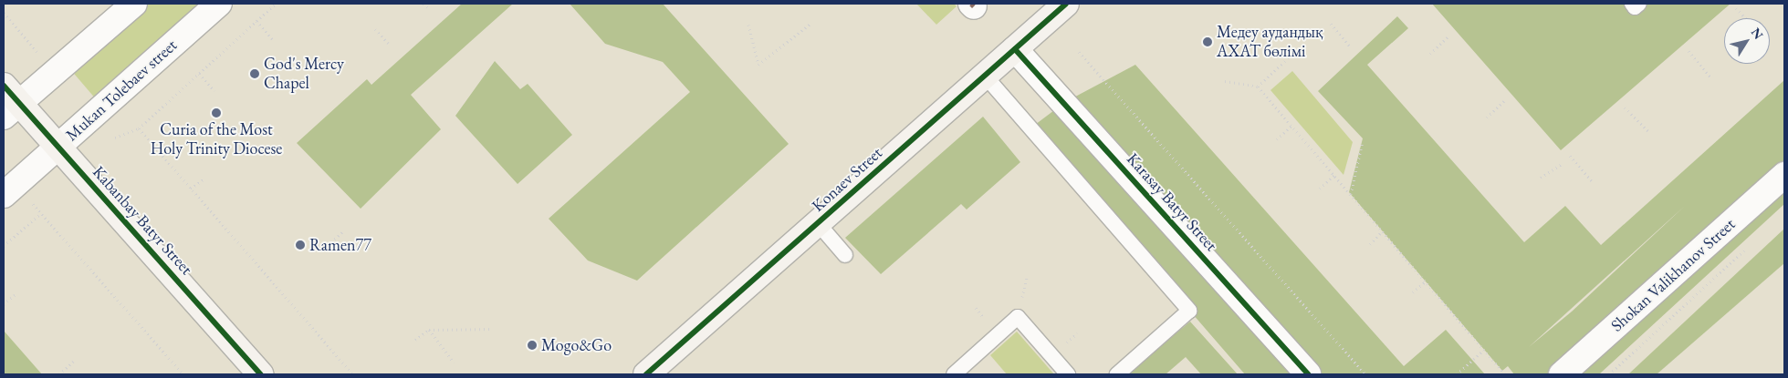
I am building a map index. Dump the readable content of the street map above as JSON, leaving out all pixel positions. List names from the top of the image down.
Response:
{
  "streets": {
    "street": [
      "Mukan Tolebaev street",
      "Konaev Street",
      "Karasay Batyr Street",
      "Kabanbay Batyr Street",
      "Shokan Valikhanov Street"
    ]
  },
  "crossings": [
    ["Mukan Tolebaev street", "Kabanbay Batyr Street"],
    ["Konaev Street", "Karasay Batyr Street"]
  ],
  "places": [
    "Медеу аудандық АХАТ бөлімі",
    "God's Mercy Chapel",
    "Curia of the Most Holy Trinity Diocese",
    "Ramen77",
    "Mogo&Go"
  ],
  "north": "top right"
}
